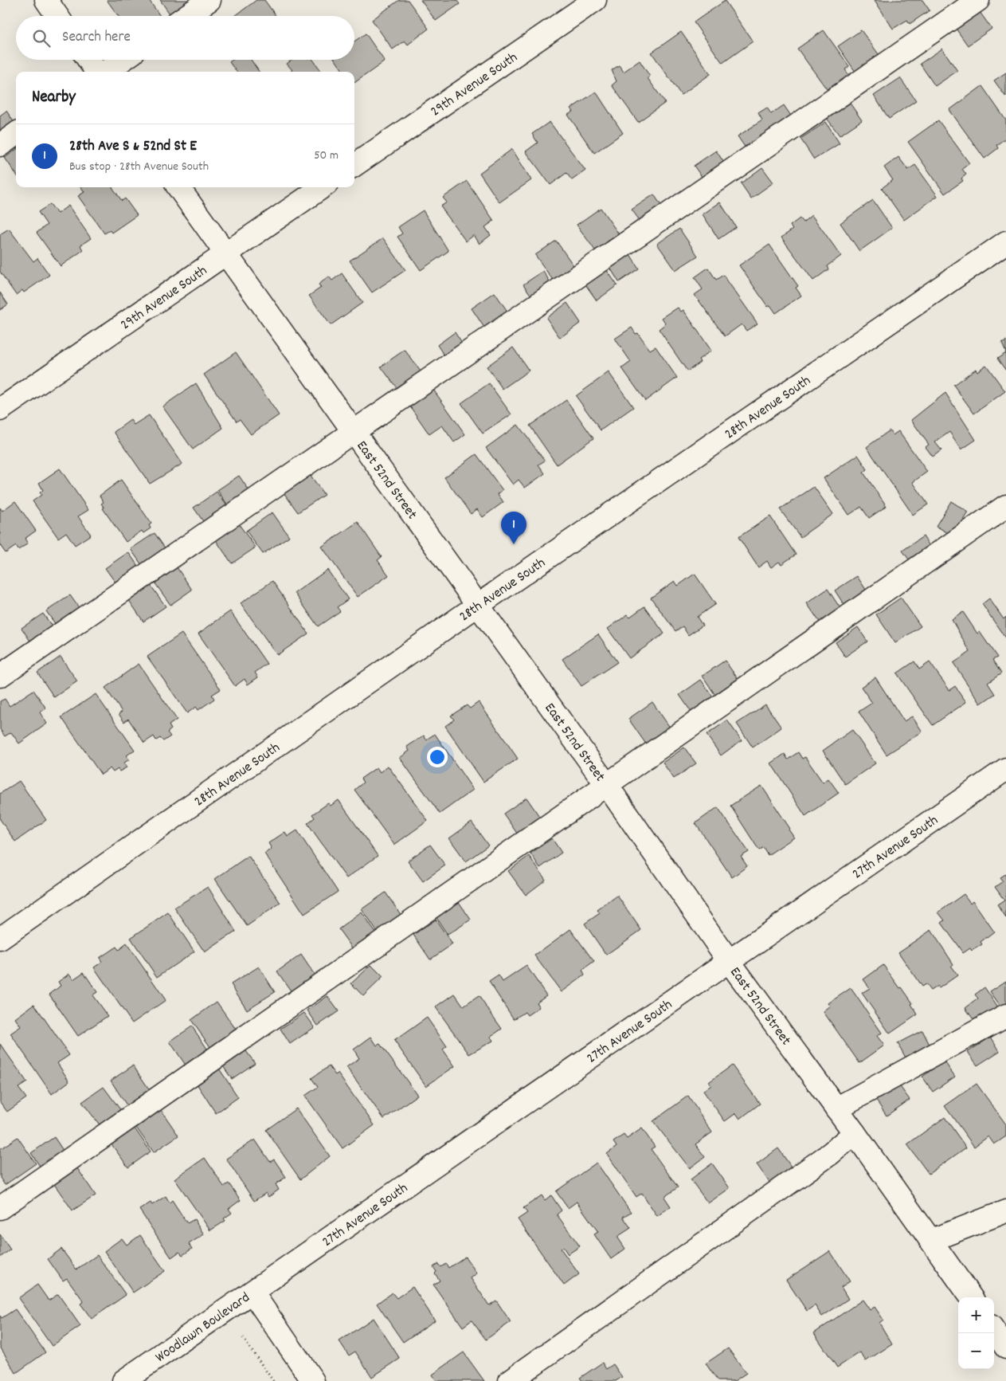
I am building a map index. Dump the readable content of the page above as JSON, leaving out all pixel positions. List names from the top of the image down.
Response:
{
  "streets": {
    "street": [
      "29th Avenue South",
      "28th Avenue South",
      "East 52nd Street",
      "27th Avenue South",
      "Woodlawn Boulevard"
    ]
  },
  "crossings": [
    ["29th Avenue South", "East 52nd Street"],
    ["28th Avenue South", "East 52nd Street"],
    ["East 52nd Street", "27th Avenue South"],
    ["27th Avenue South", "Woodlawn Boulevard"]
  ],
  "page": {
    "search": "Search here",
    "heading": "Nearby",
    "list": [
      {
        "mark": "1",
        "name": "28th Ave S & 52nd St E",
        "note": "Bus stop · 28th Avenue South",
        "value": "50 m"
      }
    ],
    "pins": "1",
    "map_buttons": ["+", "−"]
  }
}
